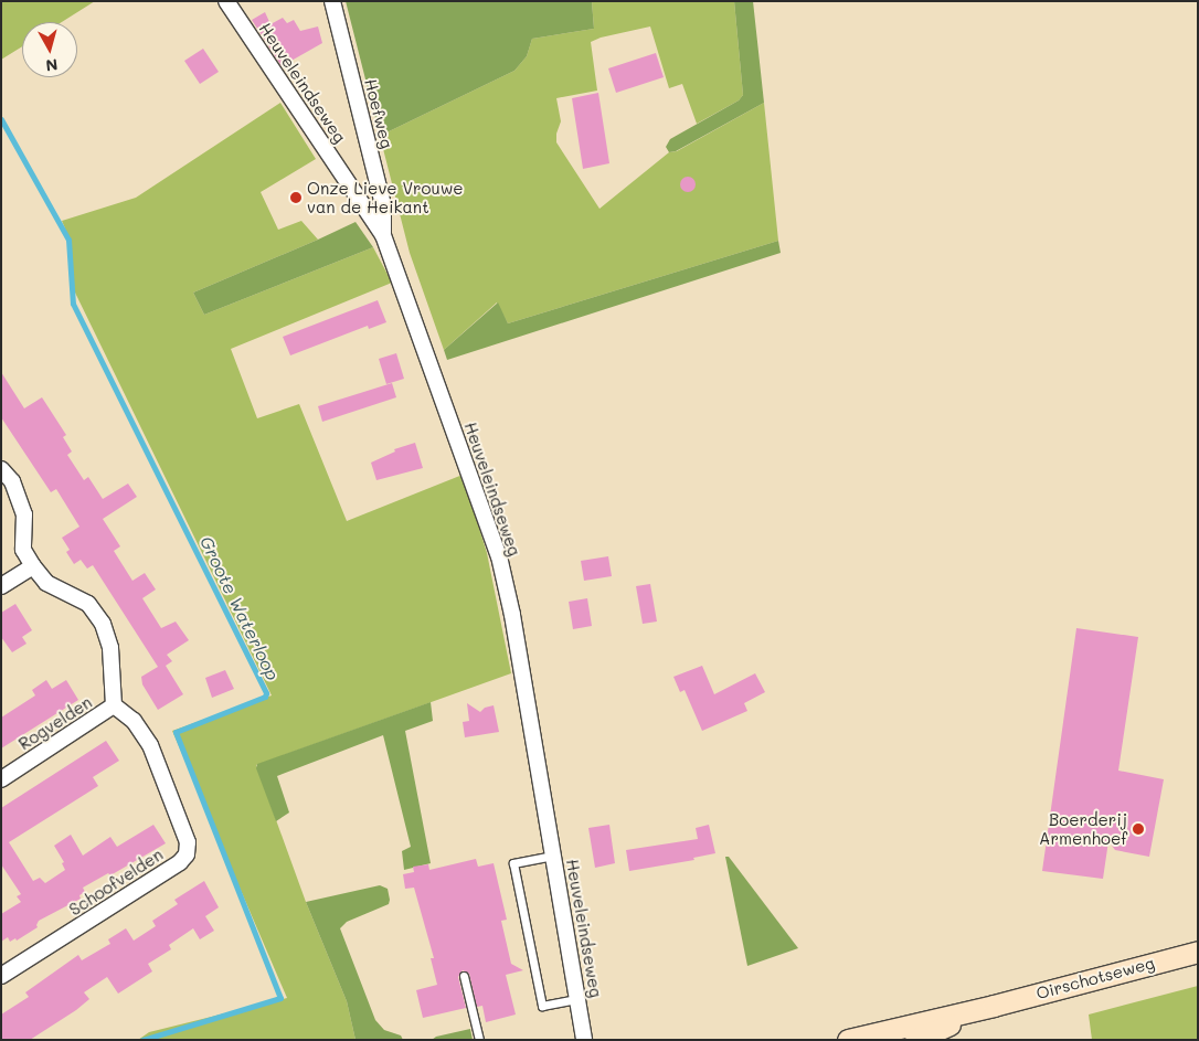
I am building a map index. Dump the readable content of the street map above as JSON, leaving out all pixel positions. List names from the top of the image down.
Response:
{
  "streets": {
    "main road": ["Oirschotseweg"],
    "street": [
      "Heuveleindseweg",
      "Hoefweg",
      "Rogvelden",
      "Schoofvelden"
    ]
  },
  "crossings": [
    ["Heuveleindseweg", "Hoefweg"],
    ["Rogvelden", "Schoofvelden"]
  ],
  "water": ["Groote Waterloop"],
  "places": ["Onze Lieve Vrouwe van de Heikant", "Boerderij Armenhoef"],
  "north": "bottom"
}
